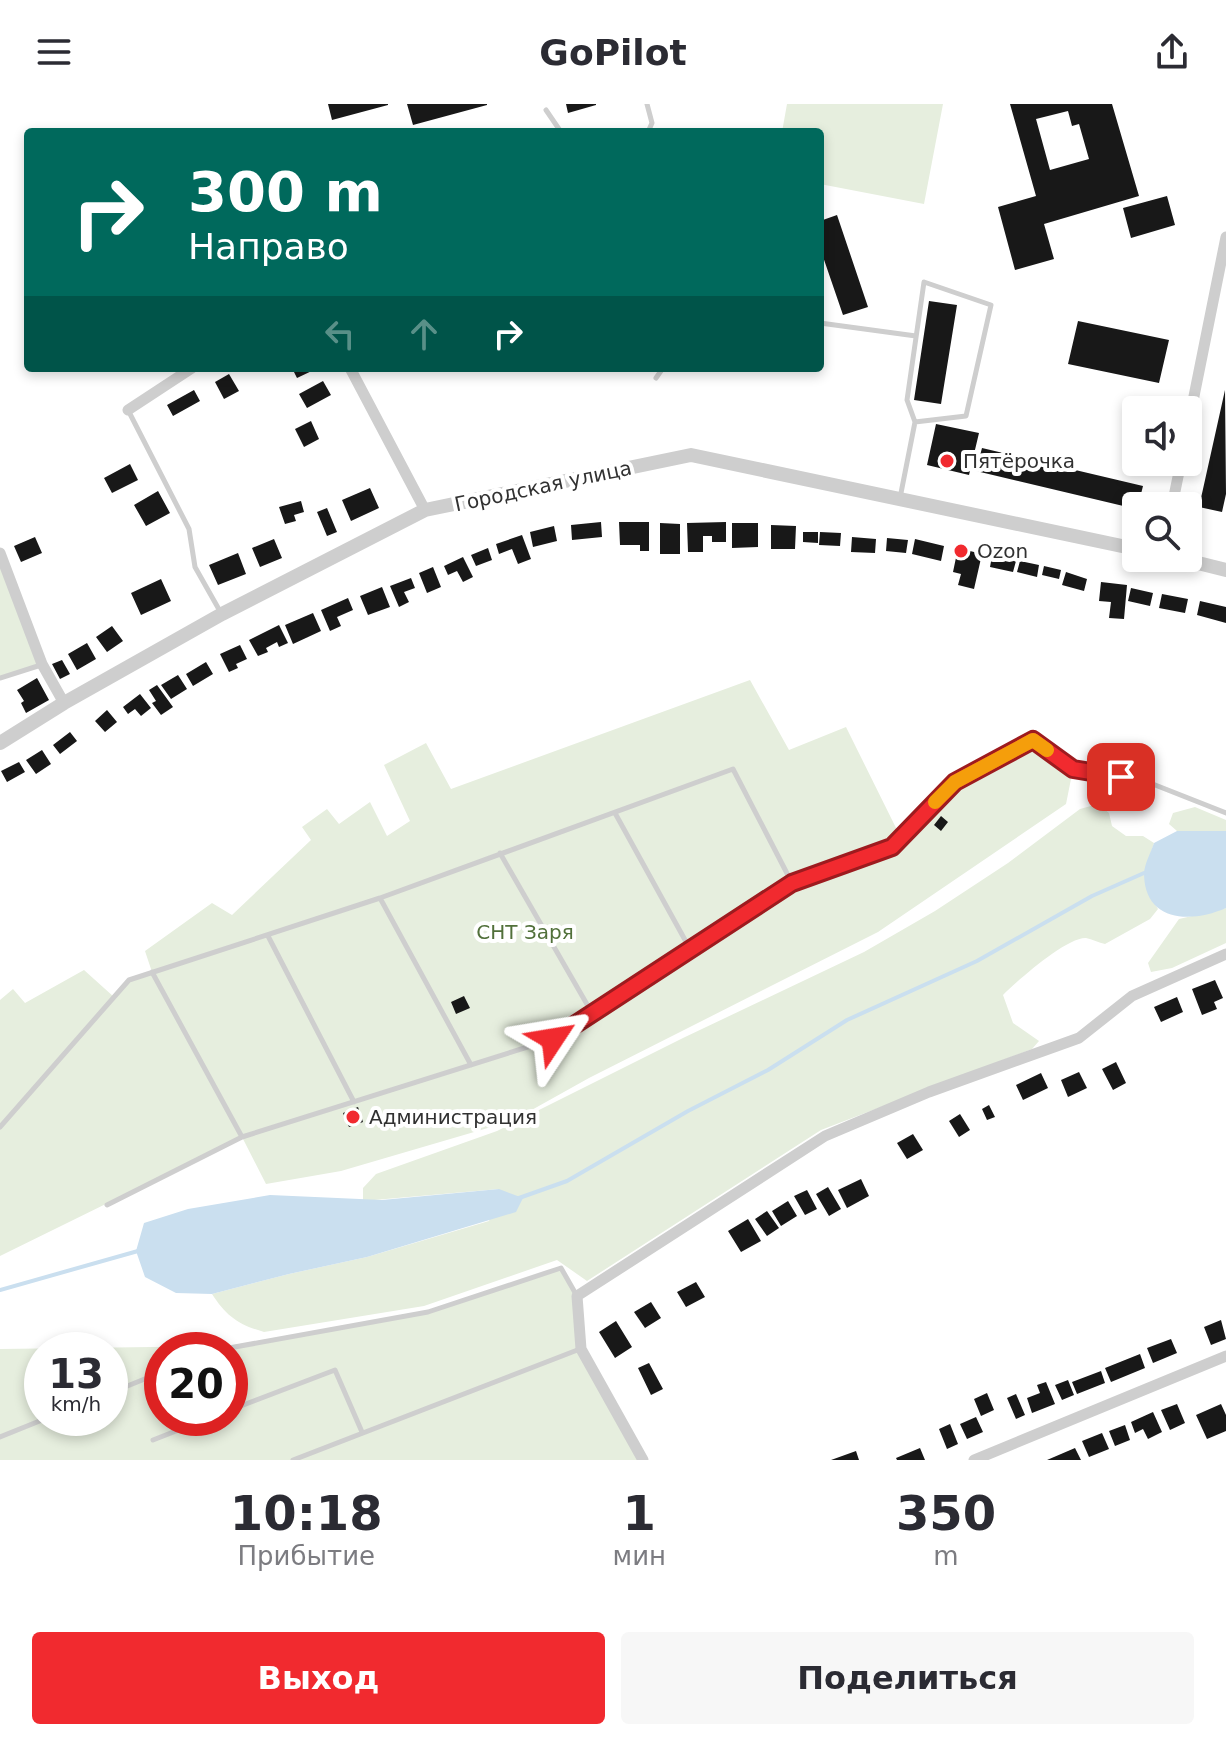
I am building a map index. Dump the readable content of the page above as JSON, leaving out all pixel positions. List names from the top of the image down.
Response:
{
  "streets": {
    "street": ["Городская улица"]
  },
  "parks": ["СНТ Заря"],
  "places": ["Пятёрочка", "Ozon", "Администрация"],
  "page": {
    "header": "GoPilot",
    "turn": ["300 m", "Направо"],
    "speed": "13 km/h",
    "limit": "20",
    "eta": [
      "10:18",
      "Прибытие",
      "1",
      "мин",
      "350",
      "m"
    ],
    "buttons": ["Выход", "Поделиться"]
  }
}
